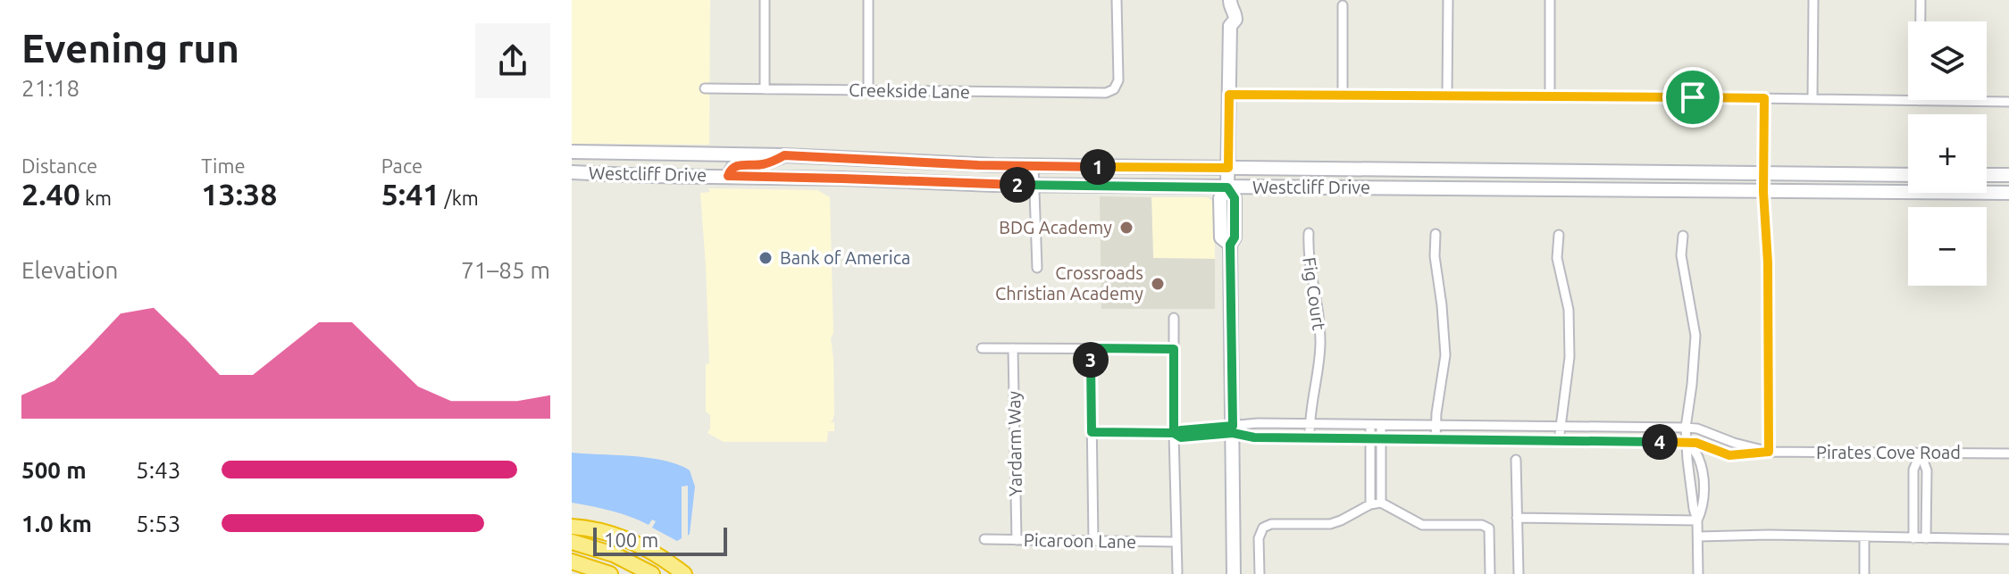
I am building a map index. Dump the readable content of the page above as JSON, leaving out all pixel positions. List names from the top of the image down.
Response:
{
  "streets": {
    "main road": ["Westcliff Drive"],
    "street": [
      "Creekside Lane",
      "Fig Court",
      "Yardarm Way",
      "Pirates Cove Road",
      "Picaroon Lane"
    ]
  },
  "crossings": [
    ["Fig Court", "Pirates Cove Road"],
    ["Yardarm Way", "Picaroon Lane"]
  ],
  "places": ["BDG Academy", "Bank of America", "Crossroads Christian Academy"],
  "scale_bar": "100 m",
  "page": {
    "heading": ["Evening run", "21:18"],
    "map_buttons": ["+", "−"],
    "stats": [
      ["Distance", "2.40 km"],
      ["Time", "13:38"],
      ["Pace", "5:41 /km"]
    ],
    "pins": [
      "1",
      "2",
      "3",
      "4"
    ],
    "chart": ["Elevation", "71–85 m"],
    "list": [
      {
        "name": "500 m",
        "note": "5:43"
      },
      {
        "name": "1.0 km",
        "note": "5:53"
      }
    ],
    "scale": "100 m"
  }
}
